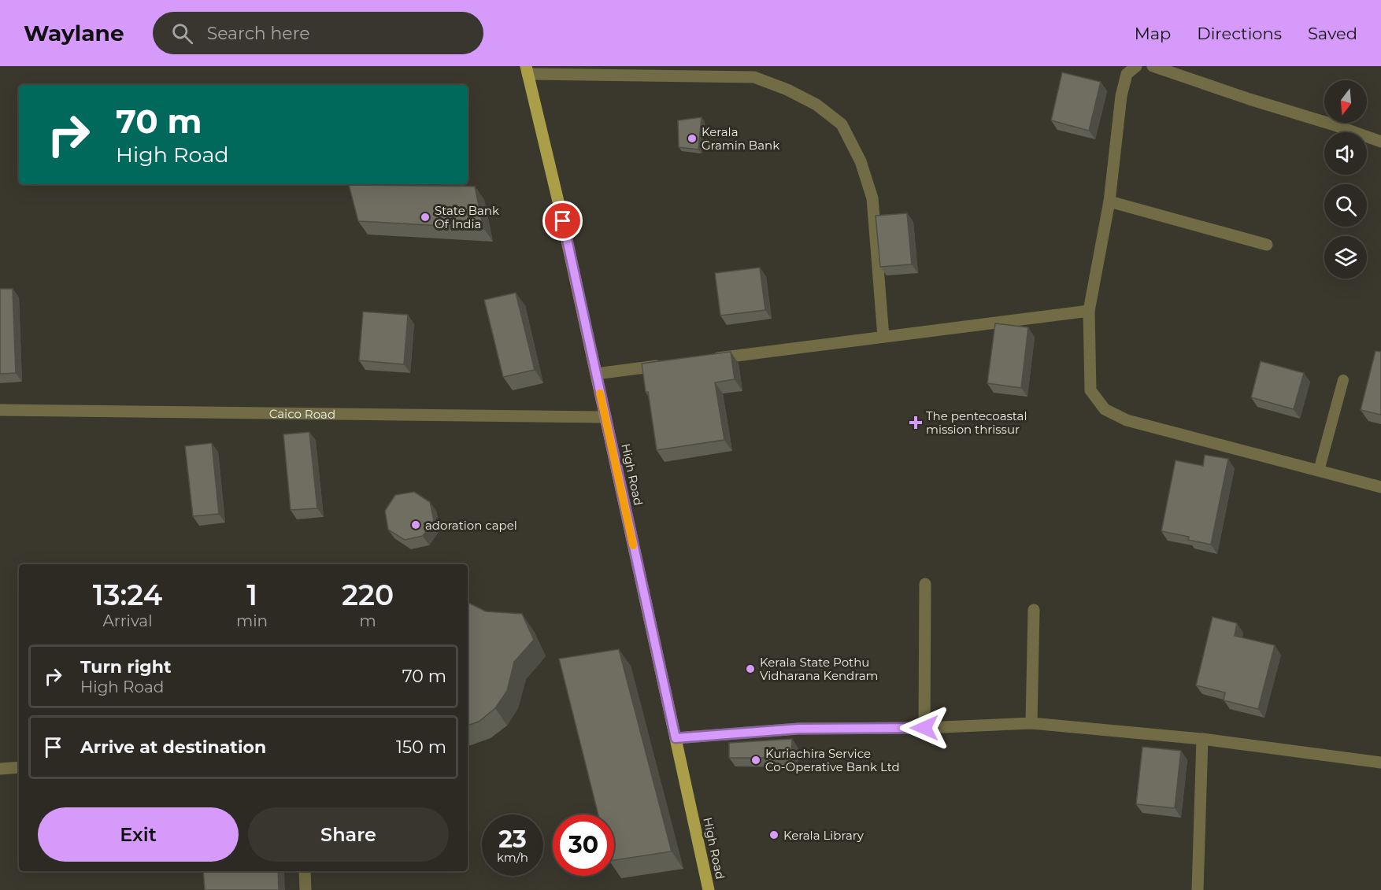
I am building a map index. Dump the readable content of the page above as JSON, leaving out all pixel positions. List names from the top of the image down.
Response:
{
  "streets": {
    "main road": ["High Road"],
    "street": ["Caico Road"]
  },
  "crossings": [
    ["Caico Road", "High Road"]
  ],
  "places": {
    "other": [
      "Kerala Gramin Bank",
      "State Bank Of India",
      "adoration capel",
      "Kerala State Pothu Vidharana Kendram",
      "Kuriachira Service Co-Operative Bank Ltd",
      "Kerala Library"
    ],
    "health": ["The pentecoastal mission thrissur"]
  },
  "north": "bottom",
  "page": {
    "header": "Waylane",
    "search": "Search here",
    "nav": ["Map", "Directions", "Saved"],
    "turn": ["70 m", "High Road"],
    "eta": [
      "13:24",
      "Arrival",
      "1",
      "min",
      "220",
      "m"
    ],
    "list": [
      {
        "name": "Turn right",
        "note": "High Road",
        "value": "70 m"
      },
      {
        "name": "Arrive at destination",
        "value": "150 m"
      }
    ],
    "buttons": ["Exit", "Share"],
    "speed": "23 km/h",
    "limit": "30"
  }
}
